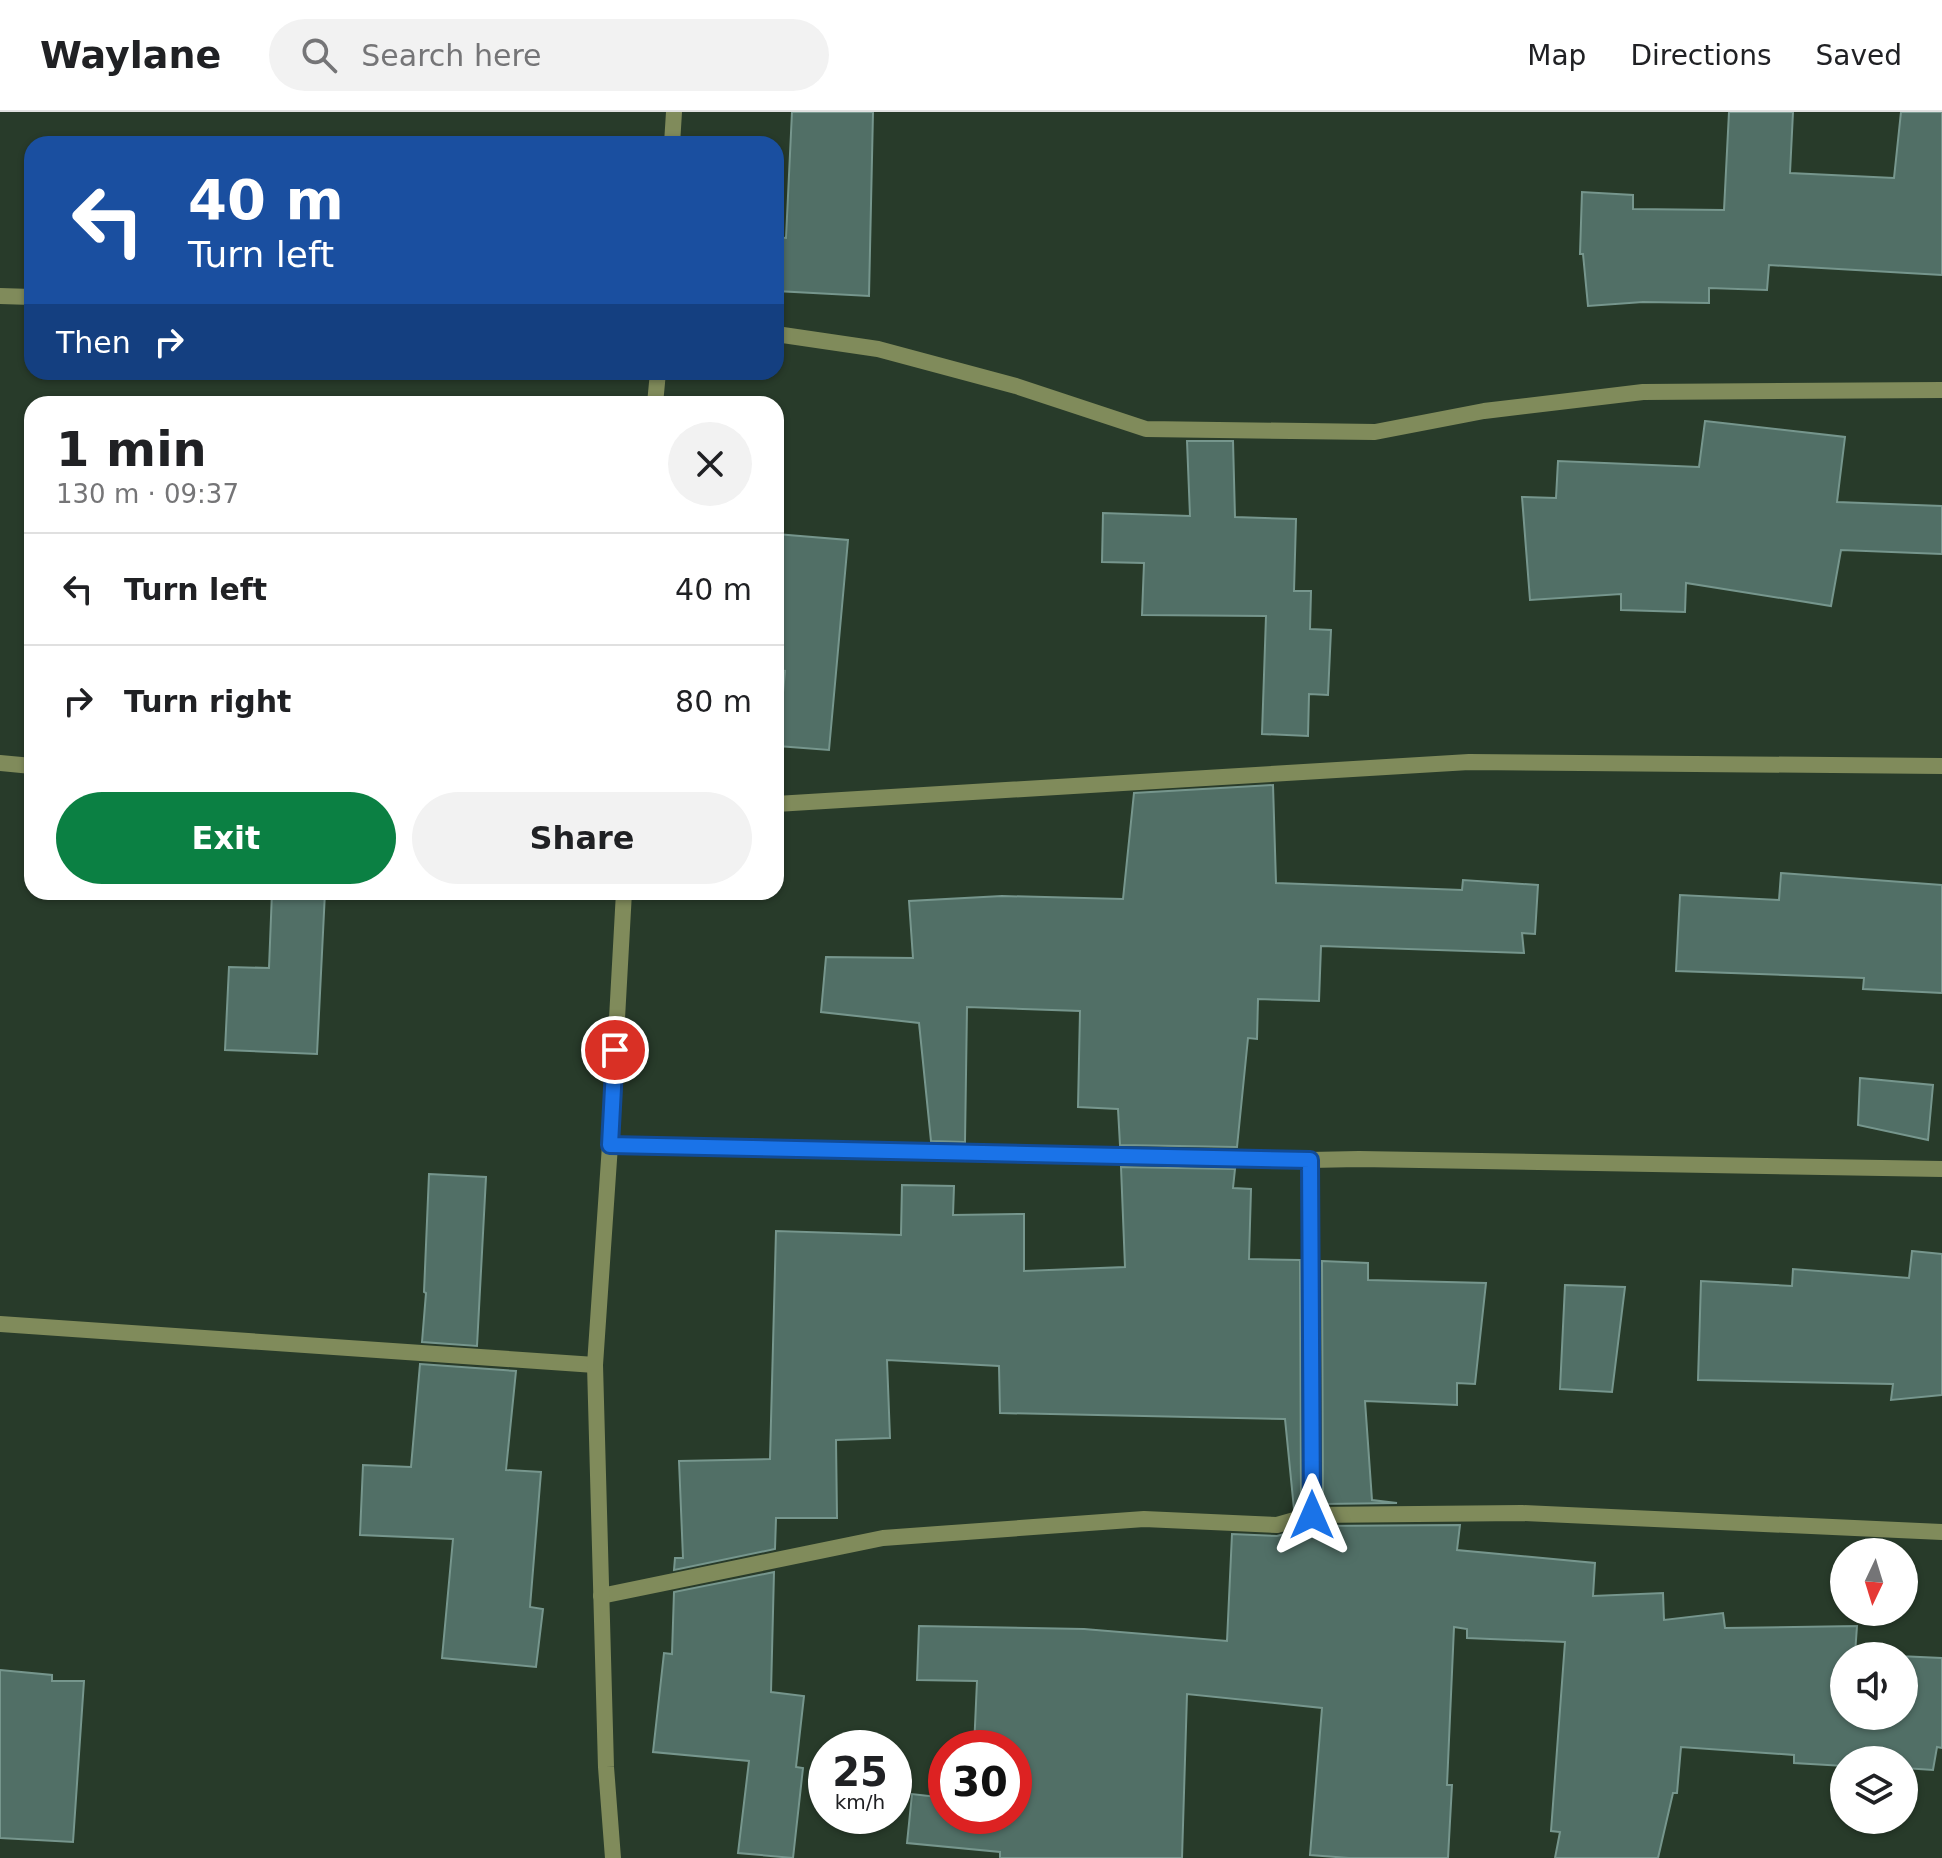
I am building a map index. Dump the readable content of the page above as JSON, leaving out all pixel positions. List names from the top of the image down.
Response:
{
  "north": "bottom",
  "page": {
    "header": "Waylane",
    "search": "Search here",
    "nav": ["Map", "Directions", "Saved"],
    "turn": ["40 m", "Turn left"],
    "then": "Then",
    "heading": ["1 min", "130 m · 09:37"],
    "list": [
      {
        "name": "Turn left",
        "value": "40 m"
      },
      {
        "name": "Turn right",
        "value": "80 m"
      }
    ],
    "buttons": ["Exit", "Share"],
    "speed": "25 km/h",
    "limit": "30"
  }
}
